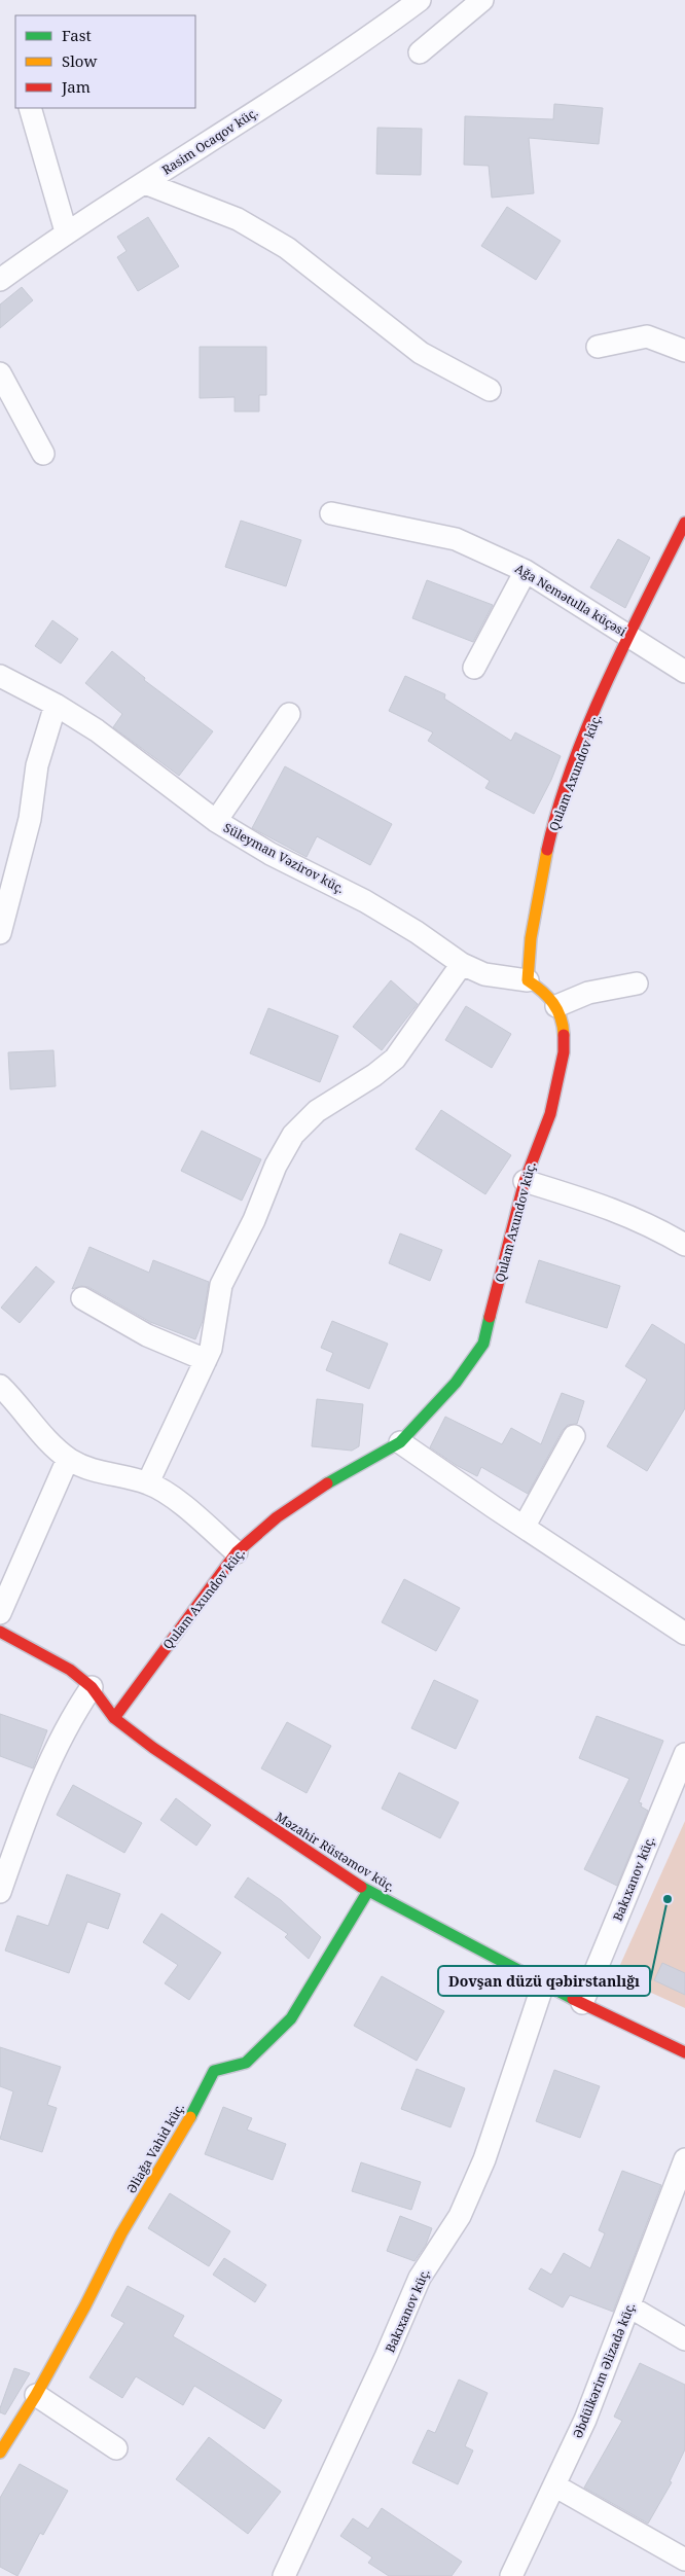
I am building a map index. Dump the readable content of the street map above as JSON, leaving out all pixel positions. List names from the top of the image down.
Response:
{
  "streets": {
    "street": [
      "Rasim Ocaqov küç.",
      "Ağa Nemətulla küçəsi",
      "Qulam Axundov küç.",
      "Süleyman Vəzirov küç.",
      "Məzahir Rüstəmov küç.",
      "Bakıxanov küç.",
      "Əliağa Vahid küç.",
      "Əbdülkərim Əlizadə küç."
    ]
  },
  "crossings": [
    ["Ağa Nemətulla küçəsi", "Qulam Axundov küç."],
    ["Qulam Axundov küç.", "Süleyman Vəzirov küç."],
    ["Qulam Axundov küç.", "Məzahir Rüstəmov küç."],
    ["Məzahir Rüstəmov küç.", "Bakıxanov küç."],
    ["Məzahir Rüstəmov küç.", "Əliağa Vahid küç."]
  ],
  "places": ["Dovşan düzü qəbirstanlığı"],
  "legend": ["Fast", "Slow", "Jam"]
}
